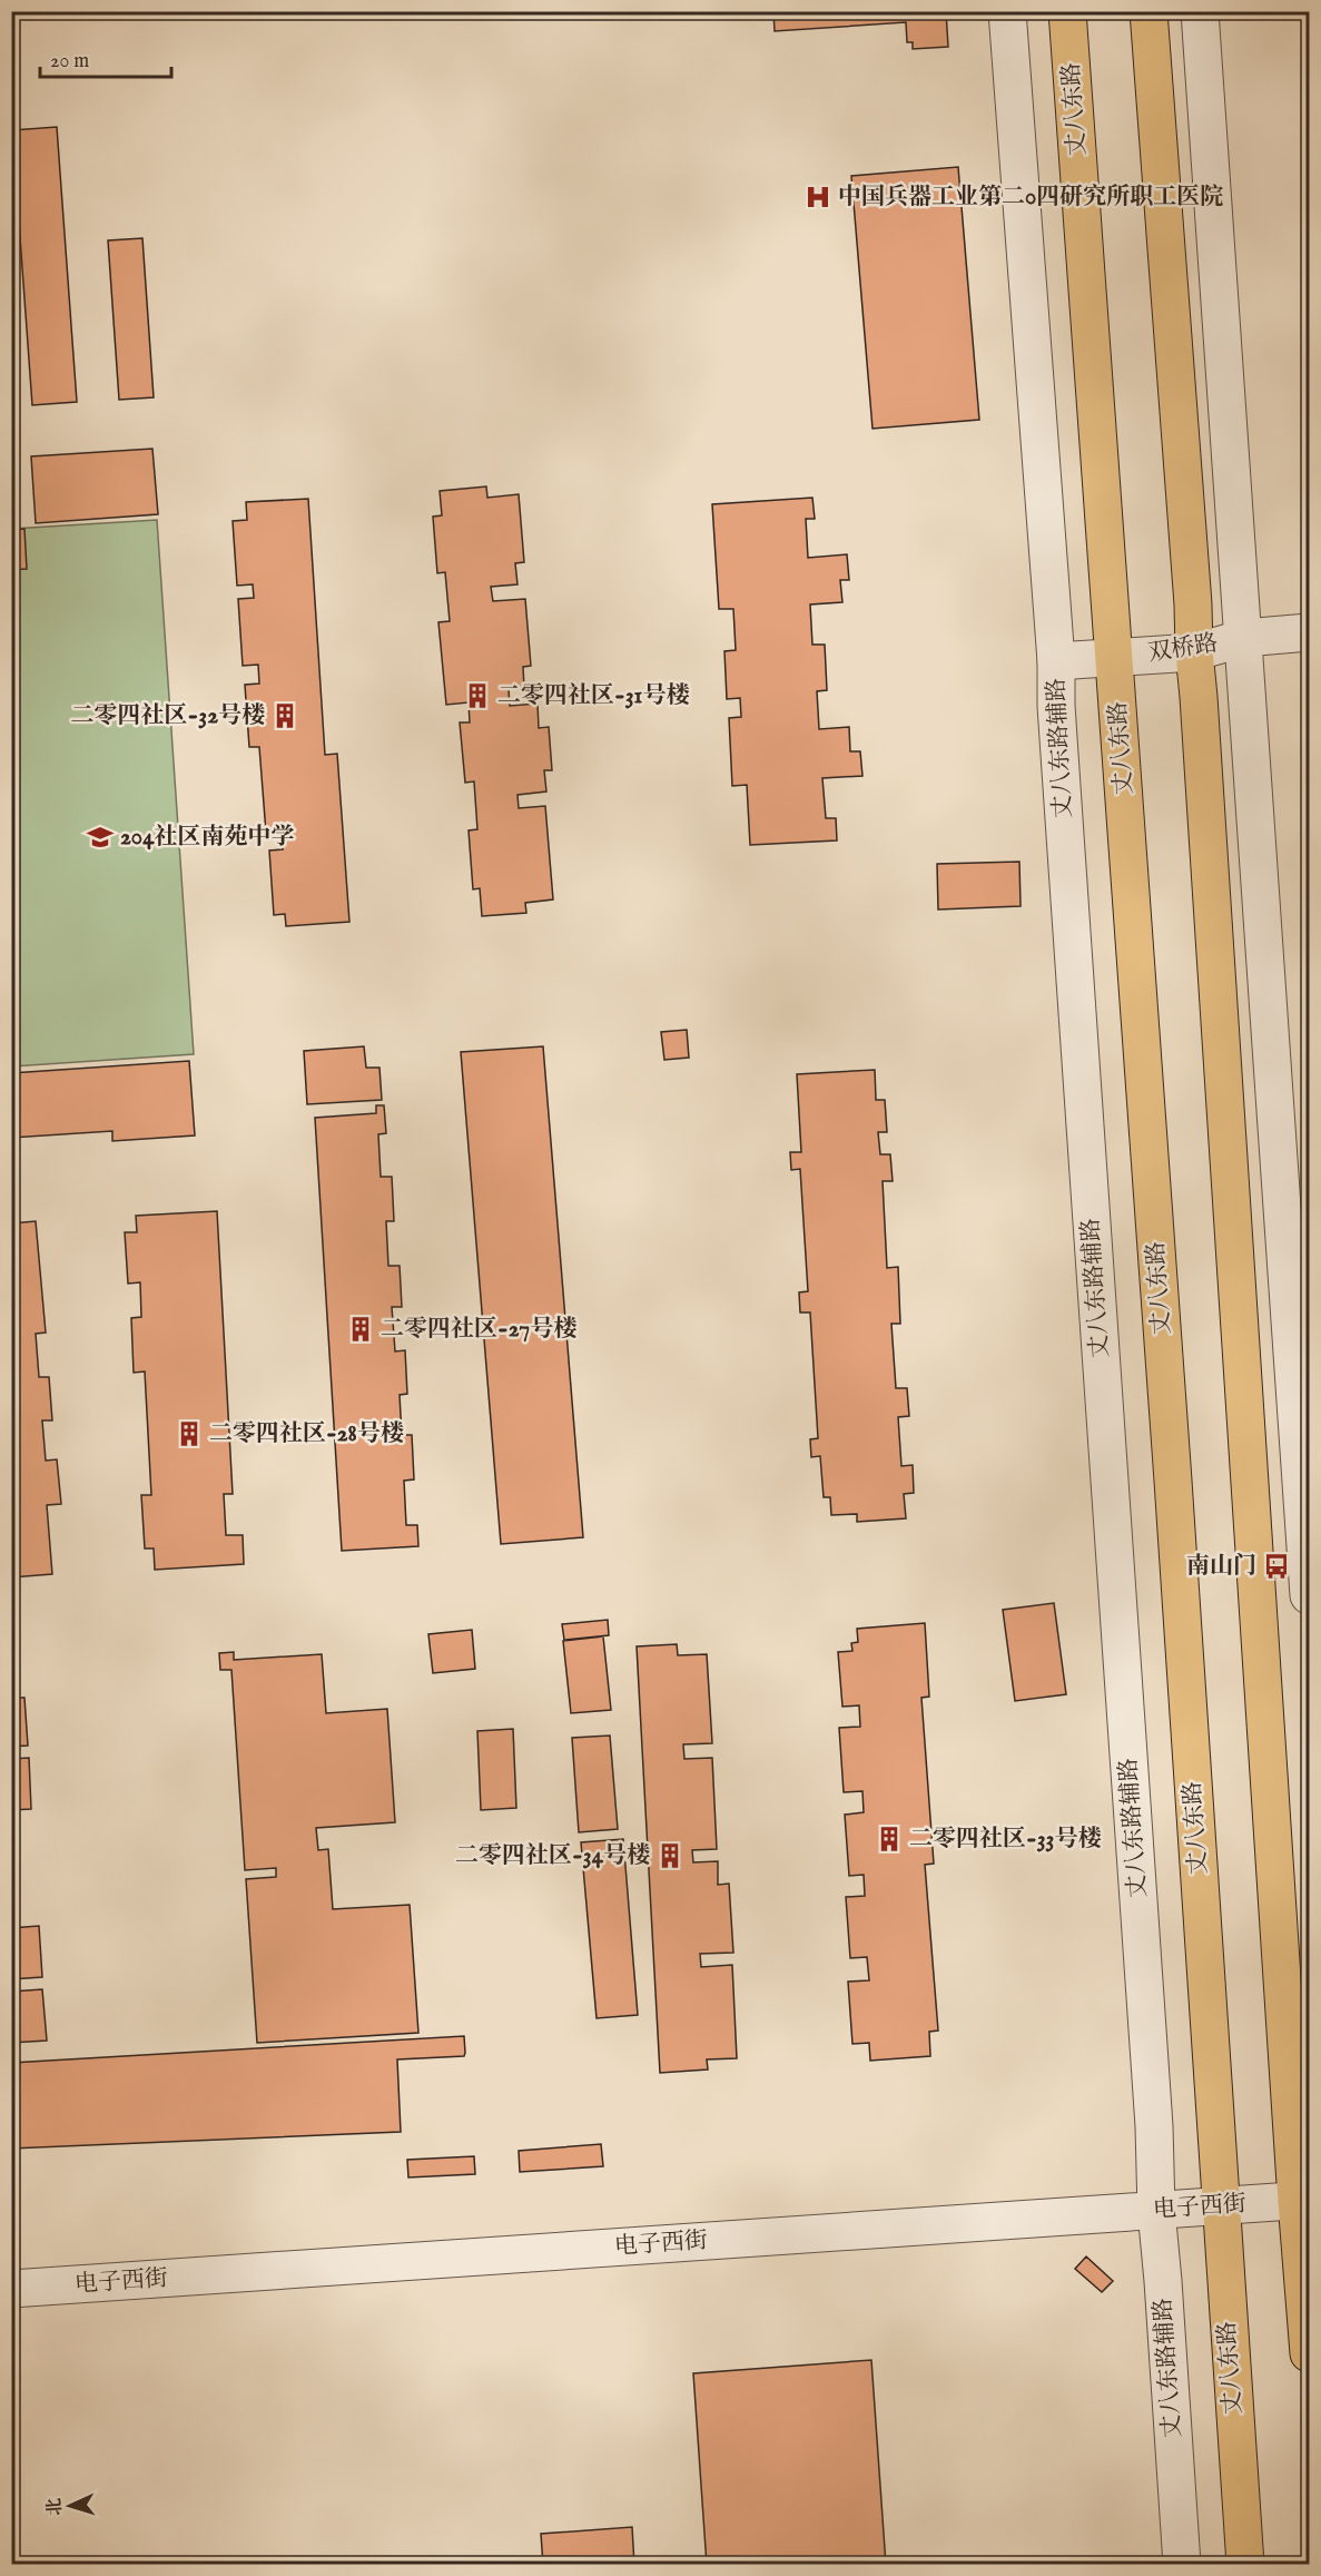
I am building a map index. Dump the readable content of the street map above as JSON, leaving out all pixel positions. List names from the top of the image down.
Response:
{
  "streets": {
    "main road": ["丈八东路"],
    "street": ["双桥路", "丈八东路辅路", "电子西街"]
  },
  "crossings": [
    ["丈八东路", "双桥路"],
    ["丈八东路", "电子西街"],
    ["双桥路", "丈八东路辅路"],
    ["丈八东路辅路", "电子西街"]
  ],
  "places": {
    "hospital": ["中国兵器工业第二0四研究所职工医院"],
    "building": [
      "二零四社区-31号楼",
      "二零四社区-32号楼",
      "二零四社区-27号楼",
      "二零四社区-28号楼",
      "二零四社区-33号楼",
      "二零四社区-34号楼"
    ],
    "school or university": ["204社区南苑中学"],
    "bus stop": ["南山门"]
  },
  "scale_bar": "20 m",
  "north": "left"
}
